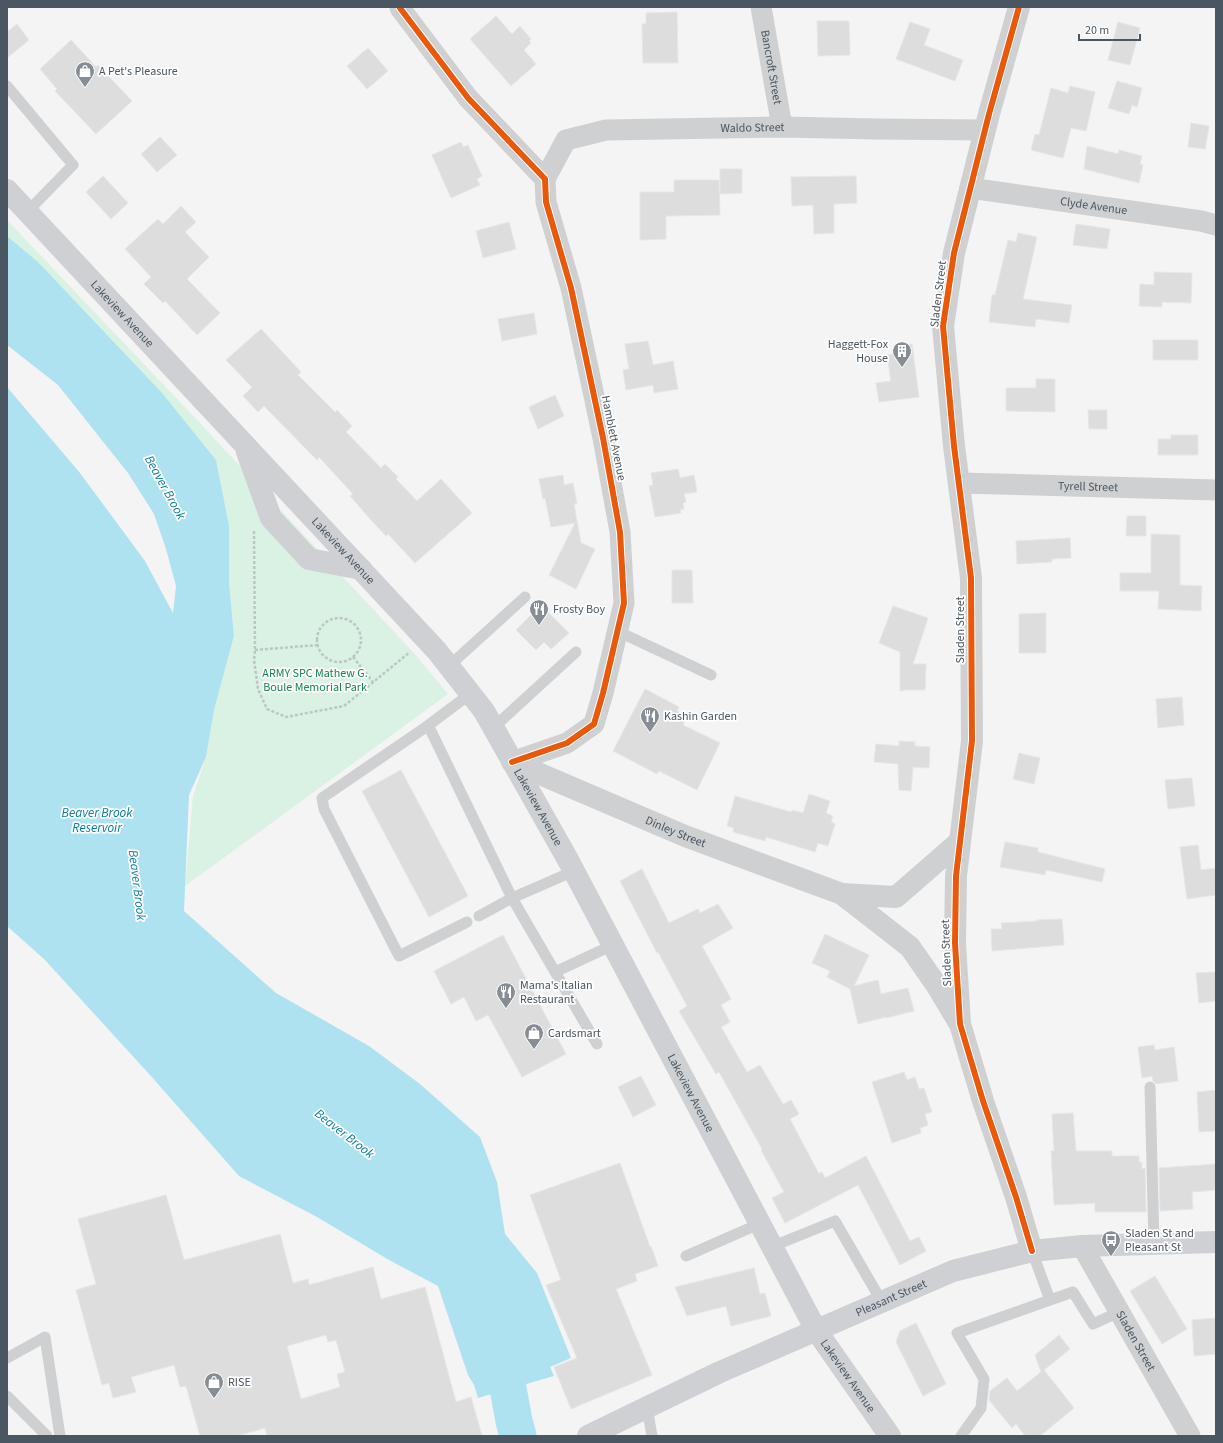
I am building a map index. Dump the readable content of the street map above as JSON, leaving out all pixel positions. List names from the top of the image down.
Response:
{
  "streets": {
    "main road": ["Lakeview Avenue", "Pleasant Street"],
    "street": [
      "Bancroft Street",
      "Waldo Street",
      "Clyde Avenue",
      "Sladen Street",
      "Hamblett Avenue",
      "Tyrell Street",
      "Dinley Street"
    ]
  },
  "crossings": [
    ["Bancroft Street", "Waldo Street"],
    ["Waldo Street", "Sladen Street"],
    ["Waldo Street", "Hamblett Avenue"],
    ["Clyde Avenue", "Sladen Street"],
    ["Sladen Street", "Tyrell Street"],
    ["Sladen Street", "Dinley Street"],
    ["Sladen Street", "Pleasant Street"],
    ["Lakeview Avenue", "Hamblett Avenue"],
    ["Lakeview Avenue", "Dinley Street"],
    ["Lakeview Avenue", "Pleasant Street"],
    ["Hamblett Avenue", "Dinley Street"]
  ],
  "water": ["Beaver Brook", "Beaver Brook Reservoir"],
  "parks": ["ARMY SPC Mathew G. Boule Memorial Park"],
  "places": {
    "shop": ["A Pet's Pleasure", "Cardsmart", "RISE"],
    "building": ["Haggett-Fox House"],
    "restaurant": ["Frosty Boy", "Kashin Garden", "Mama's Italian Restaurant"],
    "bus stop": ["Sladen St and Pleasant St"]
  },
  "scale_bar": "20 m"
}
